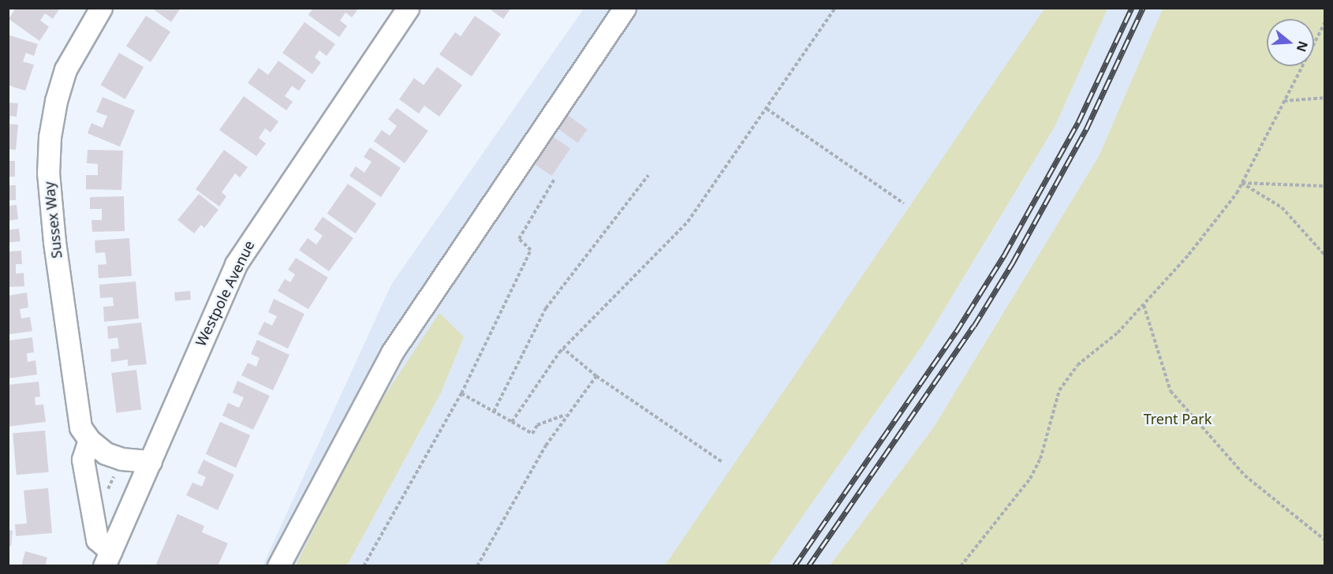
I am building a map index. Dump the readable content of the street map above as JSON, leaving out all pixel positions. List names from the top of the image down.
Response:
{
  "streets": {
    "street": ["Sussex Way", "Westpole Avenue"]
  },
  "crossings": [
    ["Sussex Way", "Westpole Avenue"]
  ],
  "parks": ["Trent Park"],
  "north": "right"
}
